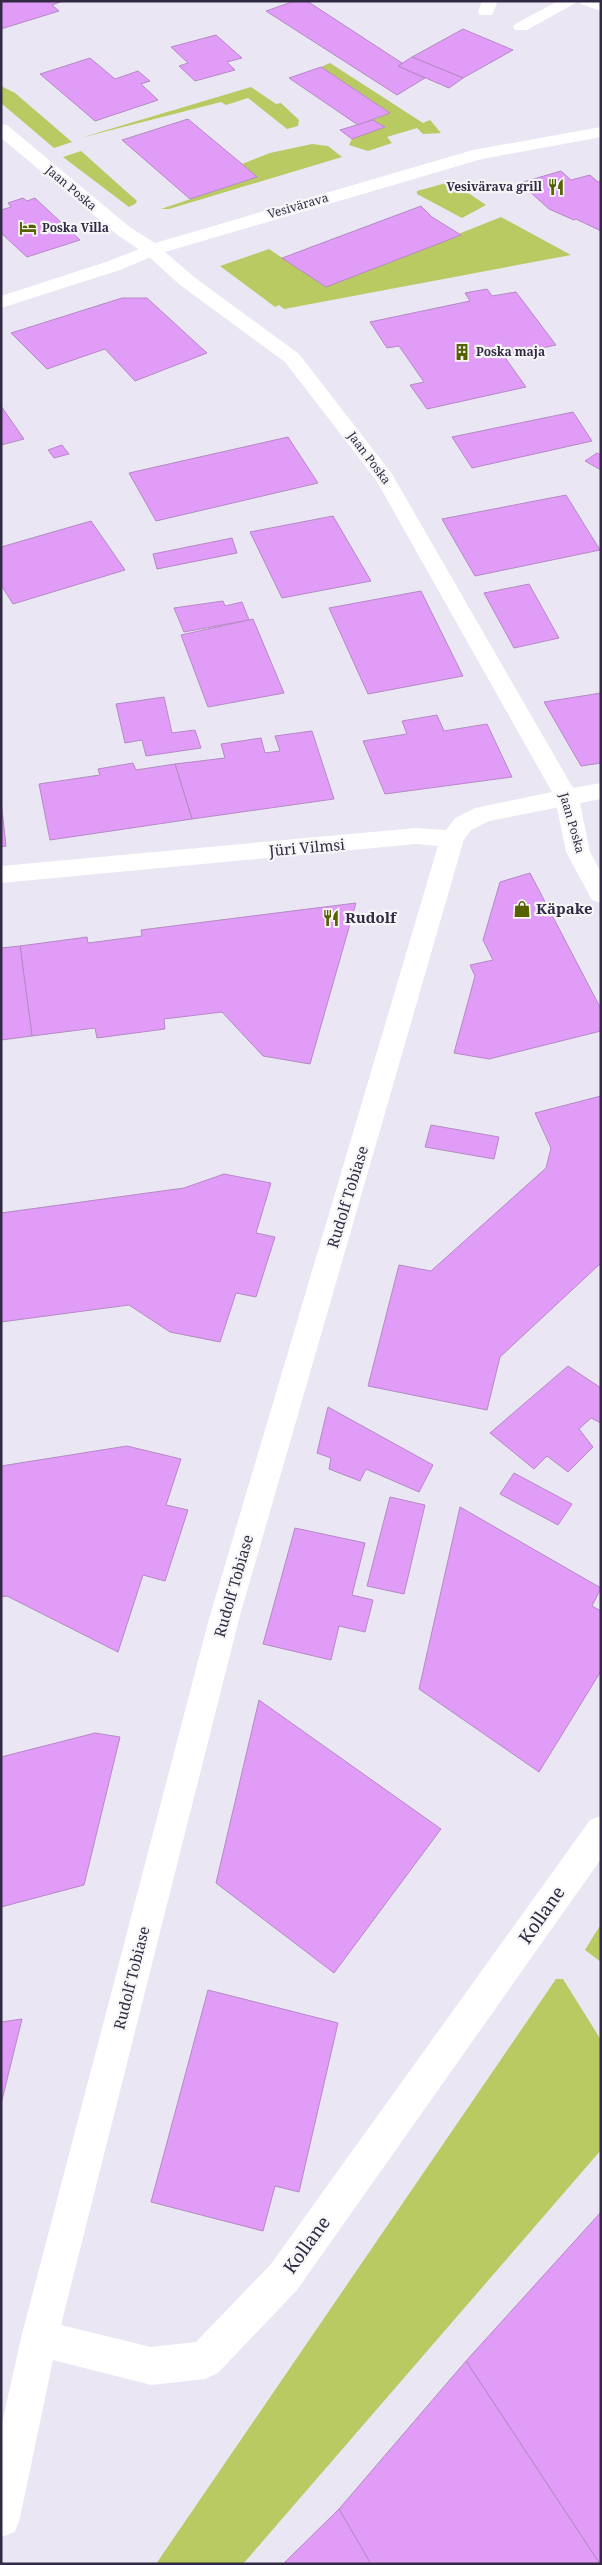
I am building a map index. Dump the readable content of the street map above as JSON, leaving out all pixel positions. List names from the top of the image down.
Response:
{
  "streets": {
    "street": [
      "Jaan Poska",
      "Vesivärava",
      "Jüri Vilmsi",
      "Rudolf Tobiase",
      "Kollane"
    ]
  },
  "crossings": [
    ["Jaan Poska", "Vesivärava"],
    ["Jüri Vilmsi", "Rudolf Tobiase"],
    ["Rudolf Tobiase", "Kollane"]
  ],
  "places": {
    "restaurant": ["Vesivärava grill", "Rudolf"],
    "hotel": ["Poska Villa"],
    "building": ["Poska maja"],
    "shop": ["Käpake"]
  }
}
